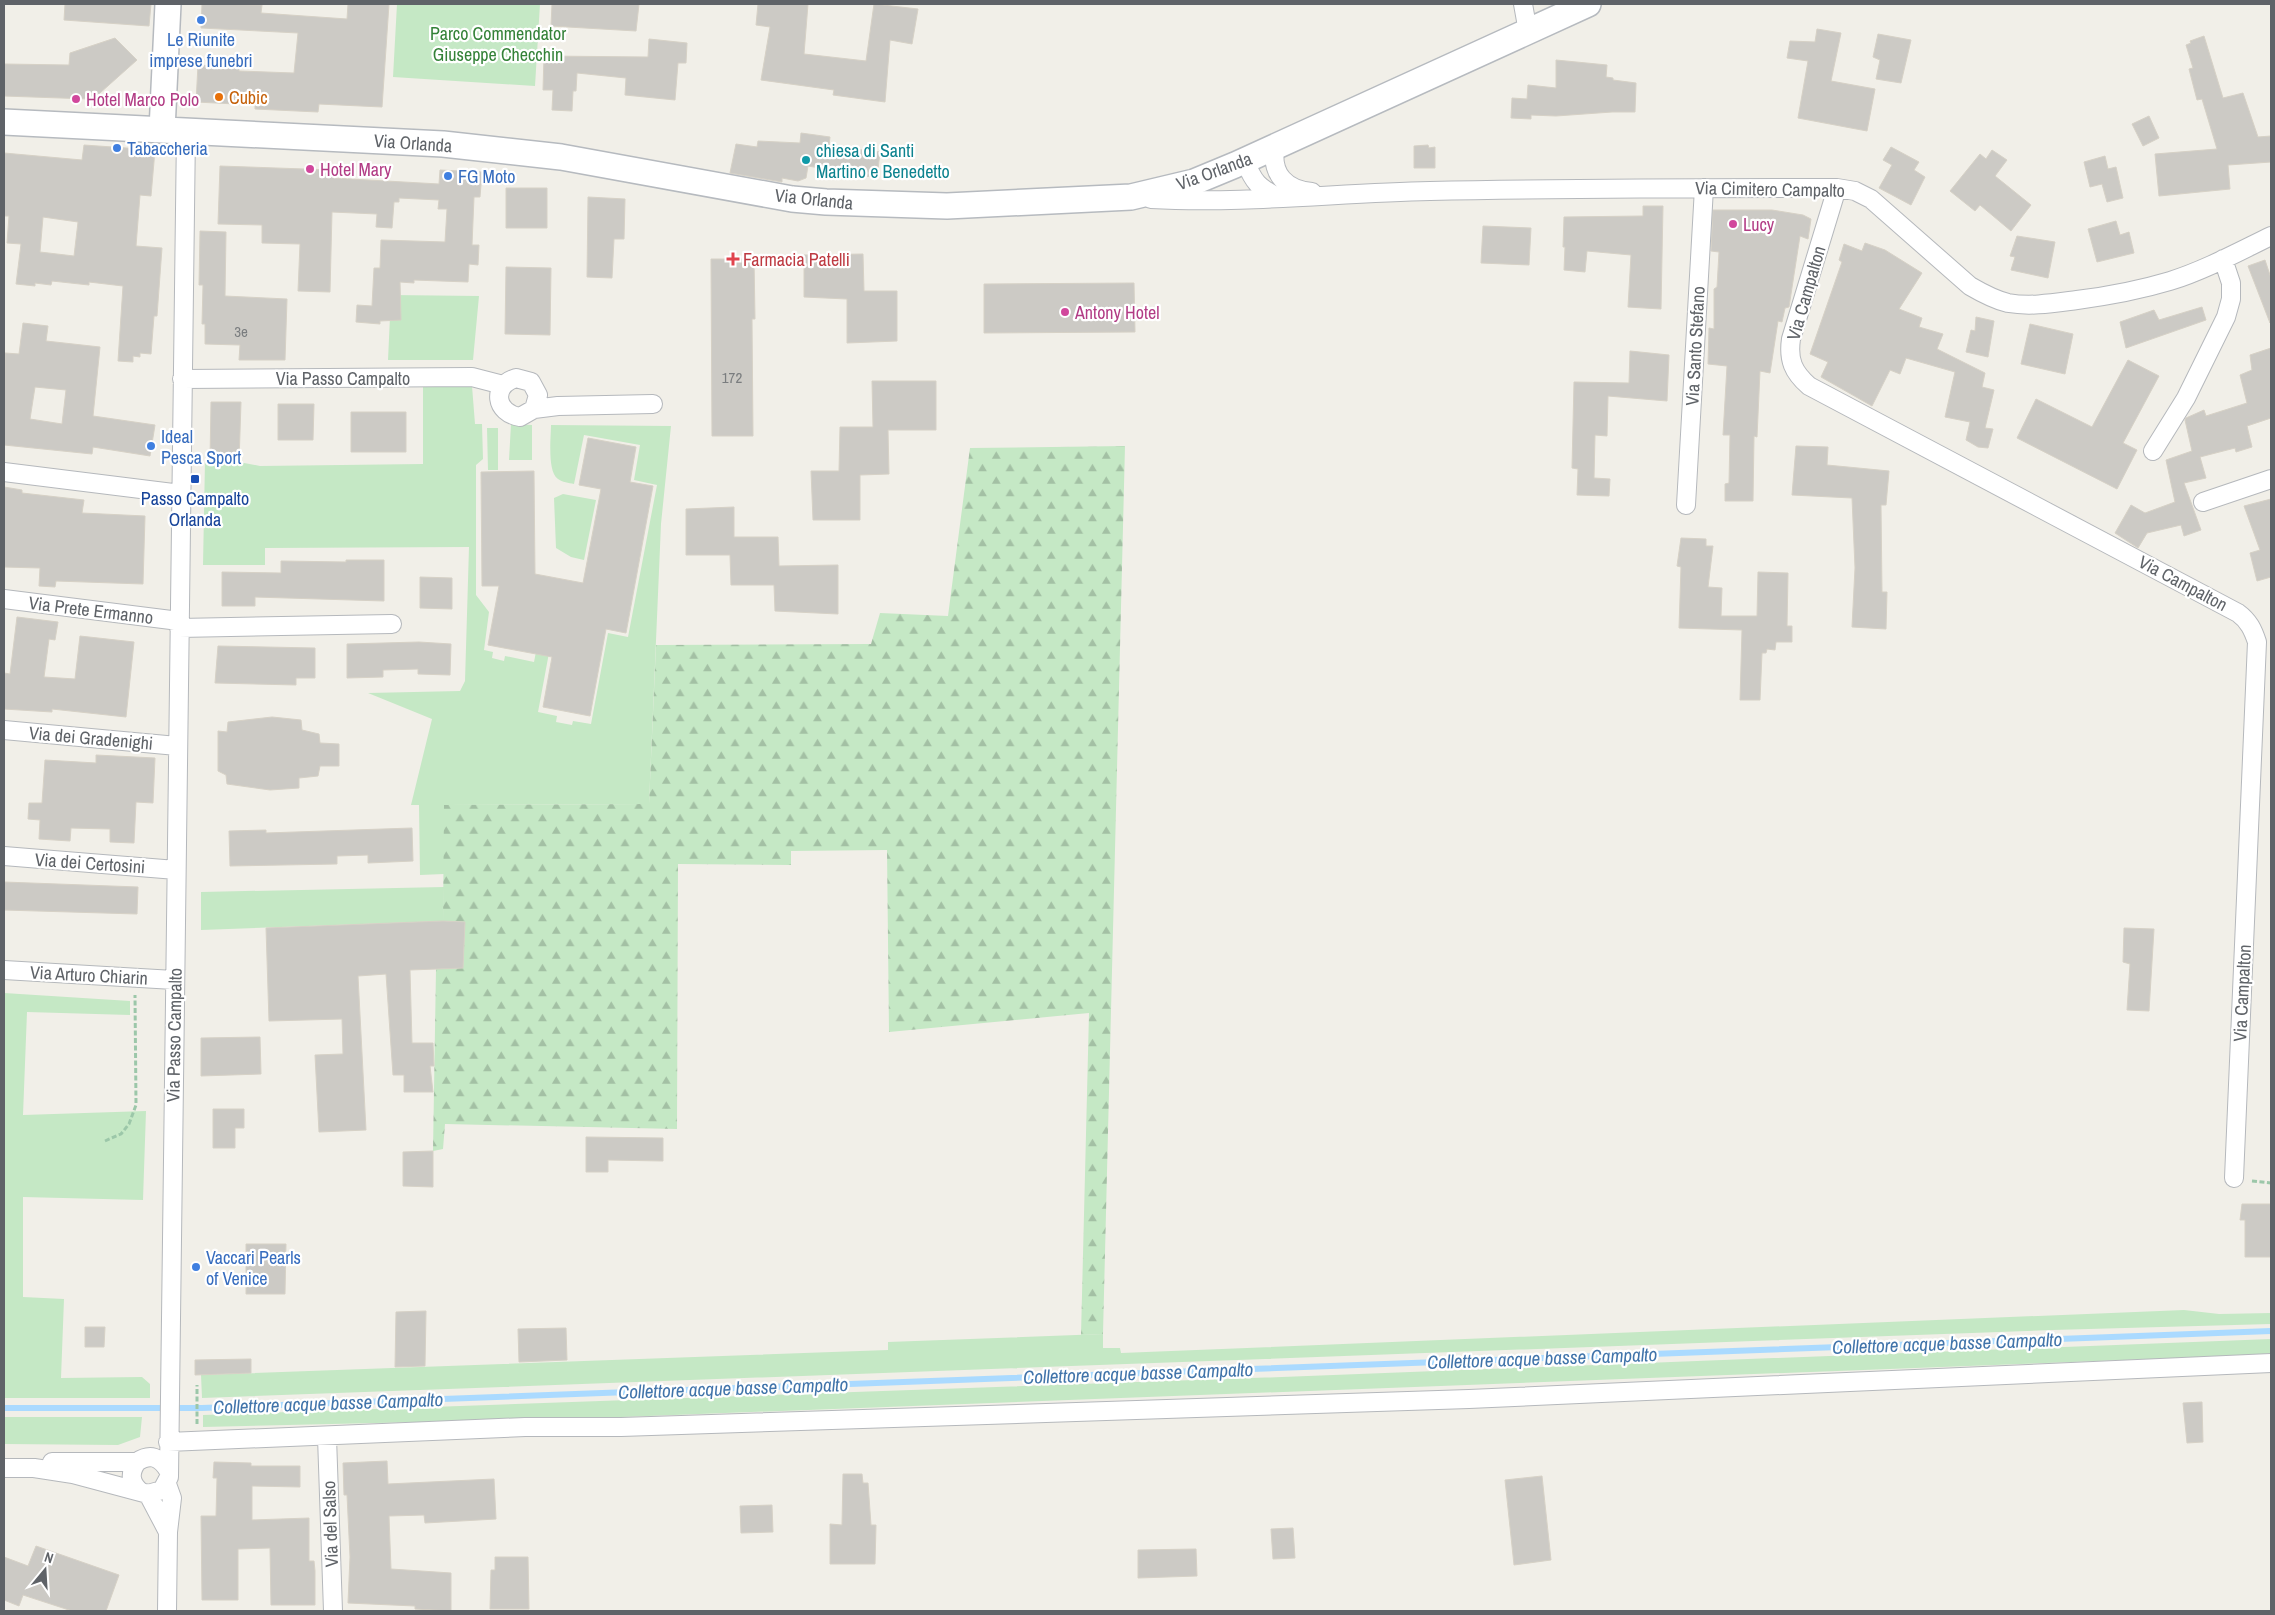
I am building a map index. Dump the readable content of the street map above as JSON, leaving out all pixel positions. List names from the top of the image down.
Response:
{
  "streets": {
    "main road": ["Via Orlanda"],
    "street": [
      "Via Cimitero Campalto",
      "Via Campalton",
      "Via Santo Stefano",
      "Via Passo Campalto",
      "Via Prete Ermanno",
      "Via dei Gradenighi",
      "Via dei Certosini",
      "Via Arturo Chiarin",
      "Via del Salso"
    ]
  },
  "crossings": [
    ["Via Orlanda", "Via Cimitero Campalto"],
    ["Via Orlanda", "Via Passo Campalto"],
    ["Via Cimitero Campalto", "Via Campalton"],
    ["Via Cimitero Campalto", "Via Santo Stefano"],
    ["Via Passo Campalto", "Via Prete Ermanno"],
    ["Via Passo Campalto", "Via dei Gradenighi"],
    ["Via Passo Campalto", "Via dei Certosini"],
    ["Via Passo Campalto", "Via Arturo Chiarin"]
  ],
  "water": ["Collettore acque basse Campalto"],
  "parks": ["Parco Commendator Giuseppe Checchin"],
  "places": {
    "other": [
      "Le Riunite imprese funebri",
      "Cubic",
      "Hotel Marco Polo",
      "Tabaccheria",
      "chiesa di Santi Martino e Benedetto",
      "Hotel Mary",
      "FG Moto",
      "Lucy",
      "Antony Hotel",
      "Ideal Pesca Sport",
      "Vaccari Pearls of Venice"
    ],
    "health": ["Farmacia Patelli"],
    "transit": ["Passo Campalto Orlanda"]
  },
  "house_numbers": ["3e", "172"],
  "north": "top"
}
